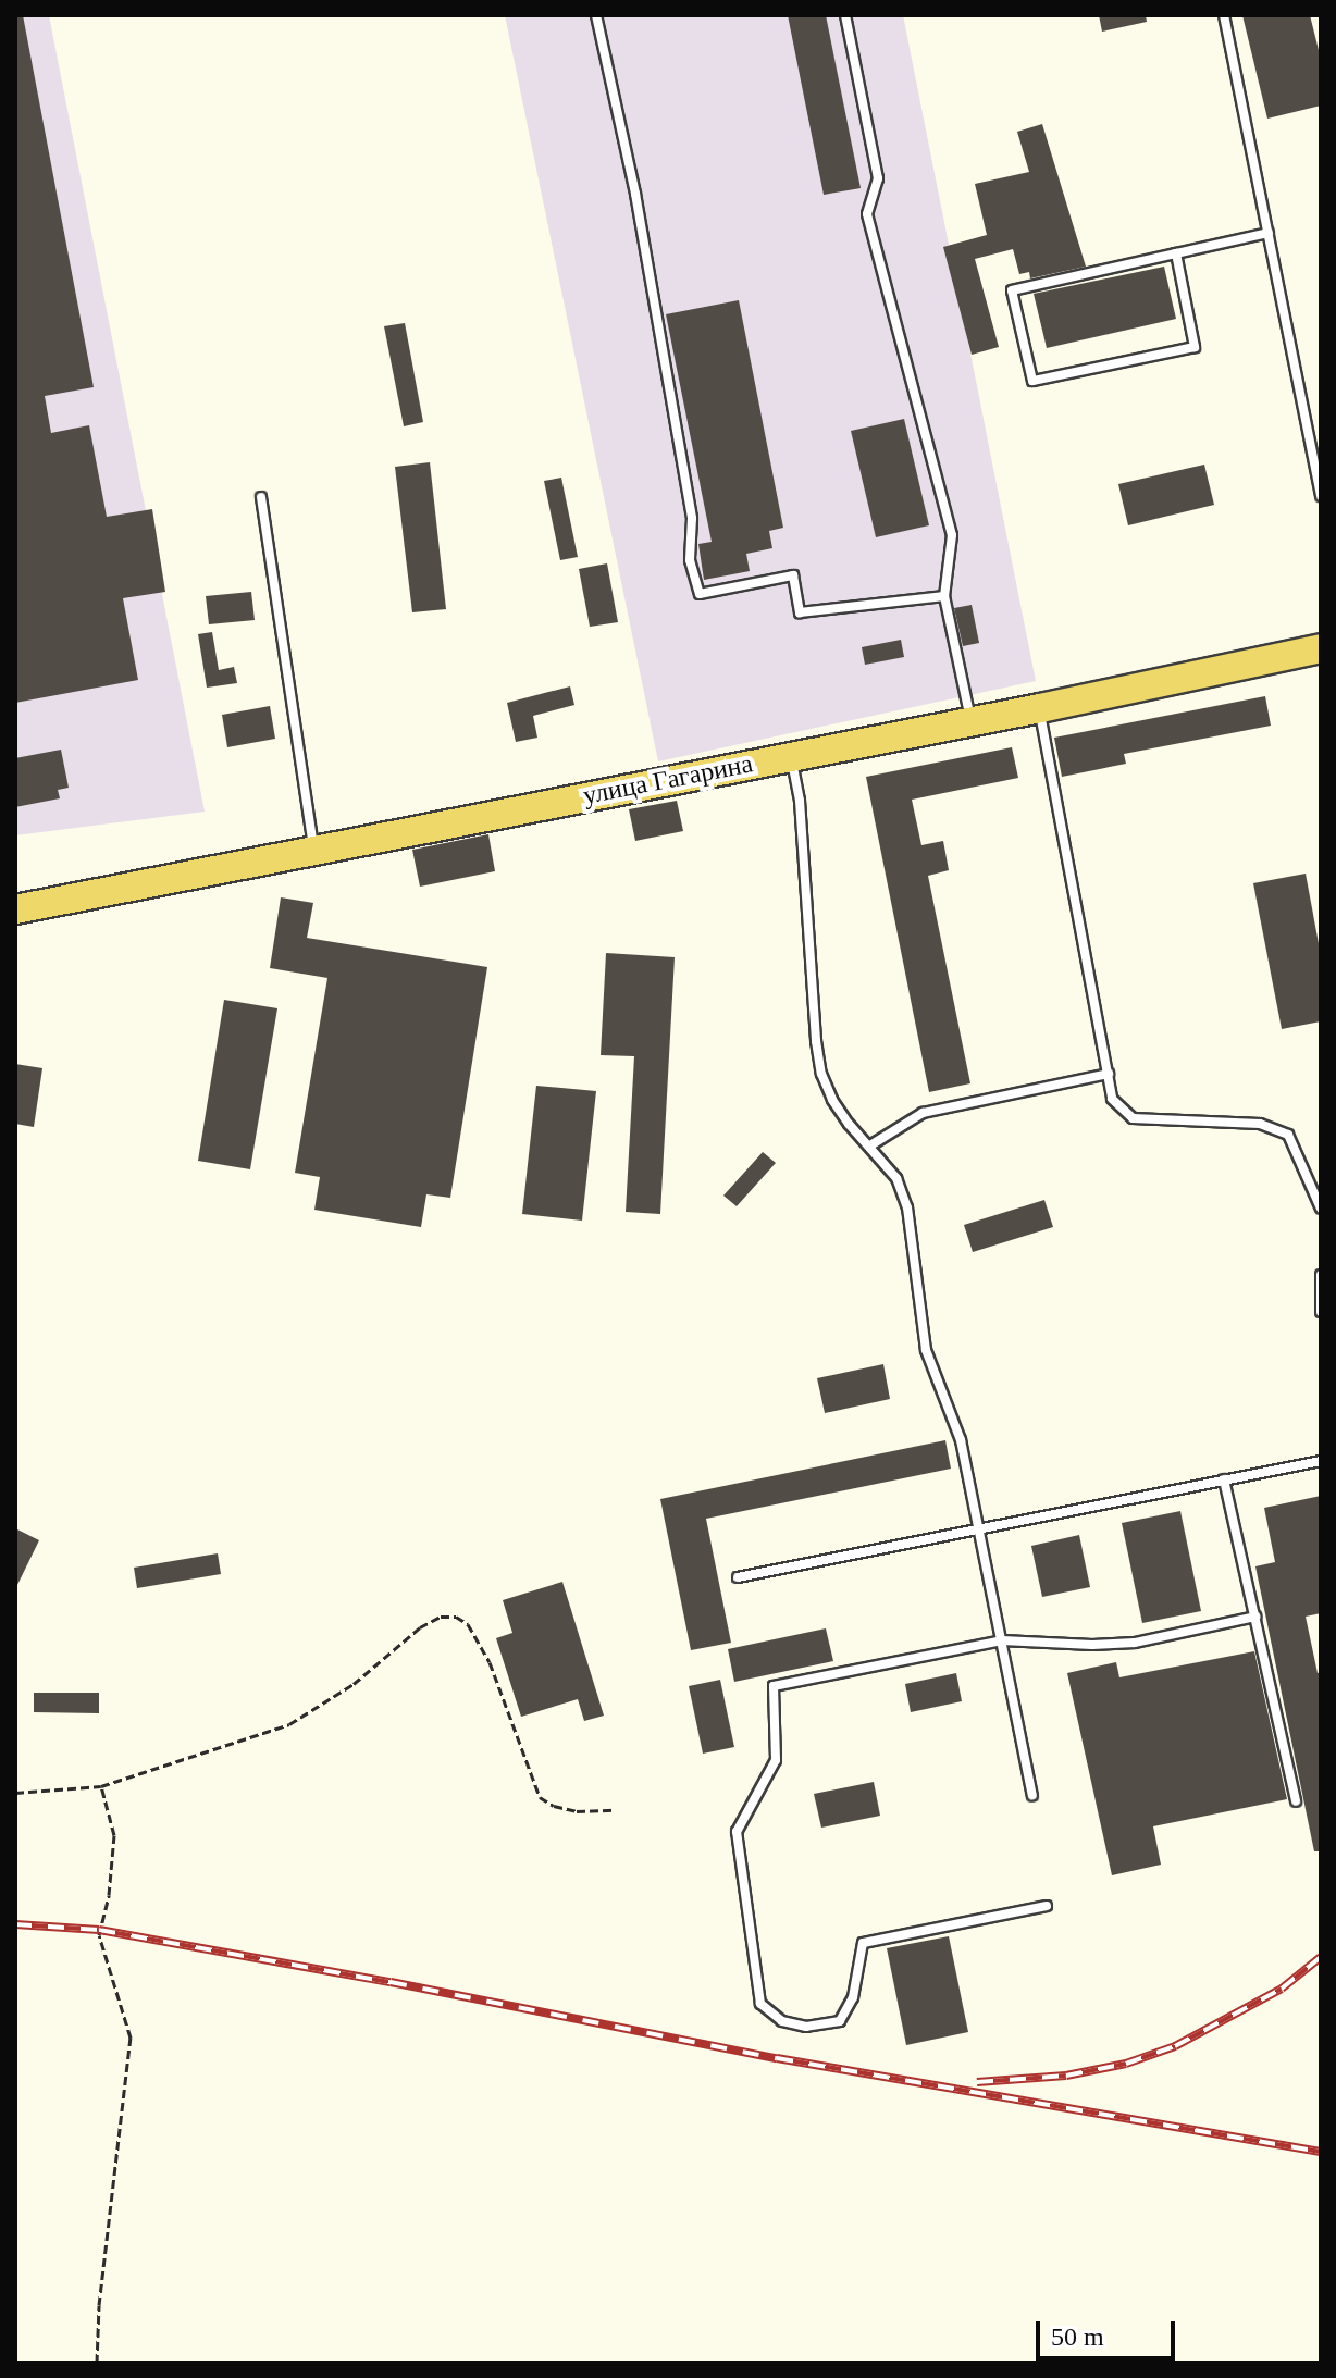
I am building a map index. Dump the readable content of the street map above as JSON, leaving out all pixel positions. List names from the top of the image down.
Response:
{
  "streets": {
    "main road": ["улица Гагарина"]
  },
  "scale_bar": "50 m"
}
